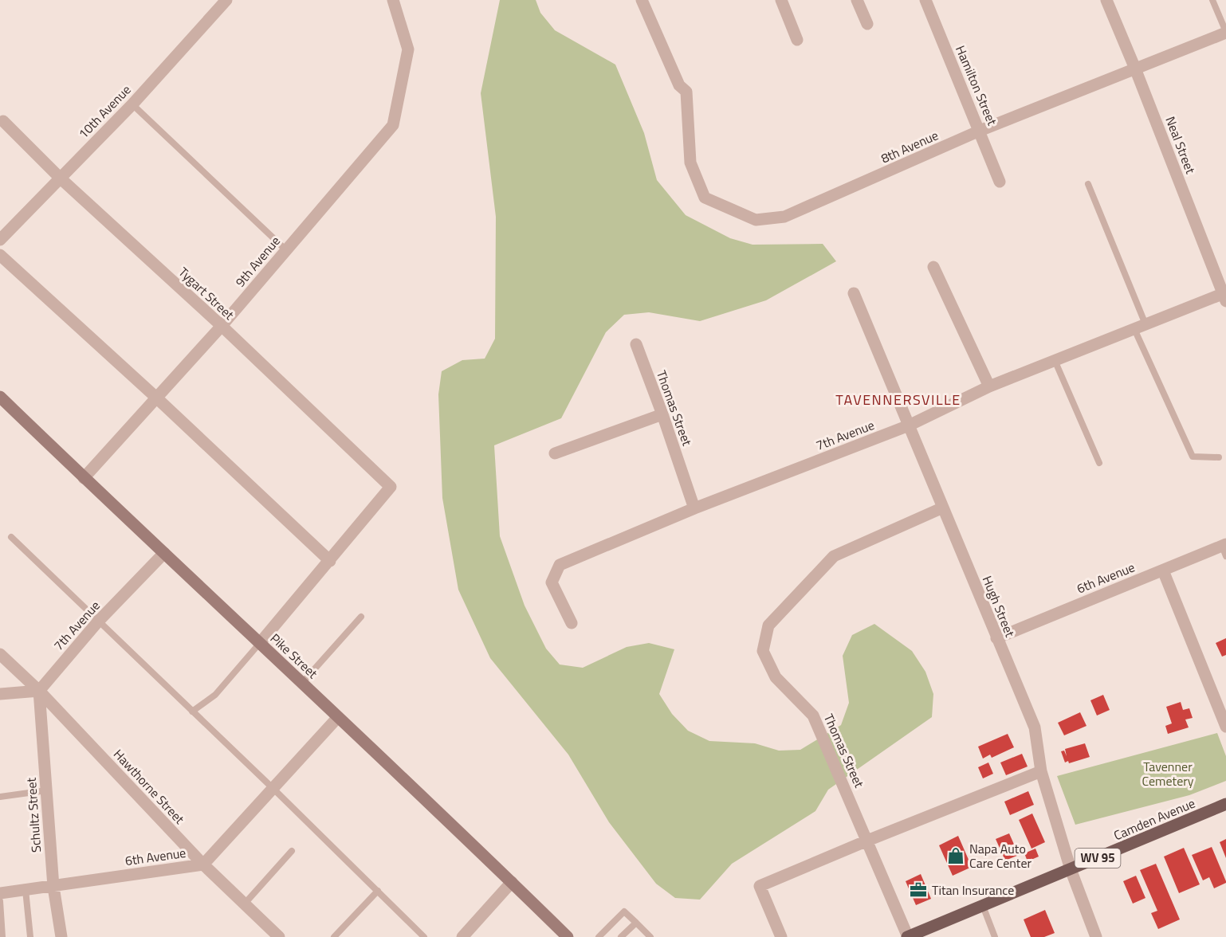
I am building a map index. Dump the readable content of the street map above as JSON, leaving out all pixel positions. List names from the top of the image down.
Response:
{
  "streets": {
    "main road": ["Pike Street", "Camden Avenue", "WV 95"],
    "street": [
      "Hamilton Street",
      "10th Avenue",
      "Neal Street",
      "8th Avenue",
      "9th Avenue",
      "Tygart Street",
      "Thomas Street",
      "7th Avenue",
      "6th Avenue",
      "Hugh Street",
      "Hawthorne Street",
      "Schultz Street"
    ]
  },
  "crossings": [
    ["Hamilton Street", "8th Avenue"],
    ["10th Avenue", "Tygart Street"],
    ["Neal Street", "8th Avenue"],
    ["Neal Street", "7th Avenue"],
    ["9th Avenue", "Tygart Street"],
    ["9th Avenue", "Pike Street"],
    ["Thomas Street", "7th Avenue"],
    ["Thomas Street", "Hugh Street"],
    ["Thomas Street", "Camden Avenue"],
    ["7th Avenue", "Hugh Street"],
    ["7th Avenue", "Pike Street"],
    ["7th Avenue", "Hawthorne Street"],
    ["7th Avenue", "Schultz Street"],
    ["6th Avenue", "Hugh Street"],
    ["6th Avenue", "Pike Street"],
    ["6th Avenue", "Hawthorne Street"],
    ["6th Avenue", "Schultz Street"],
    ["Hugh Street", "Camden Avenue"],
    ["Hawthorne Street", "Schultz Street"]
  ],
  "districts": ["TAVENNERSVILLE"],
  "parks": ["Tavenner Cemetery"],
  "places": {
    "shop": ["Napa Auto Care Center"],
    "office": ["Titan Insurance"]
  }
}
